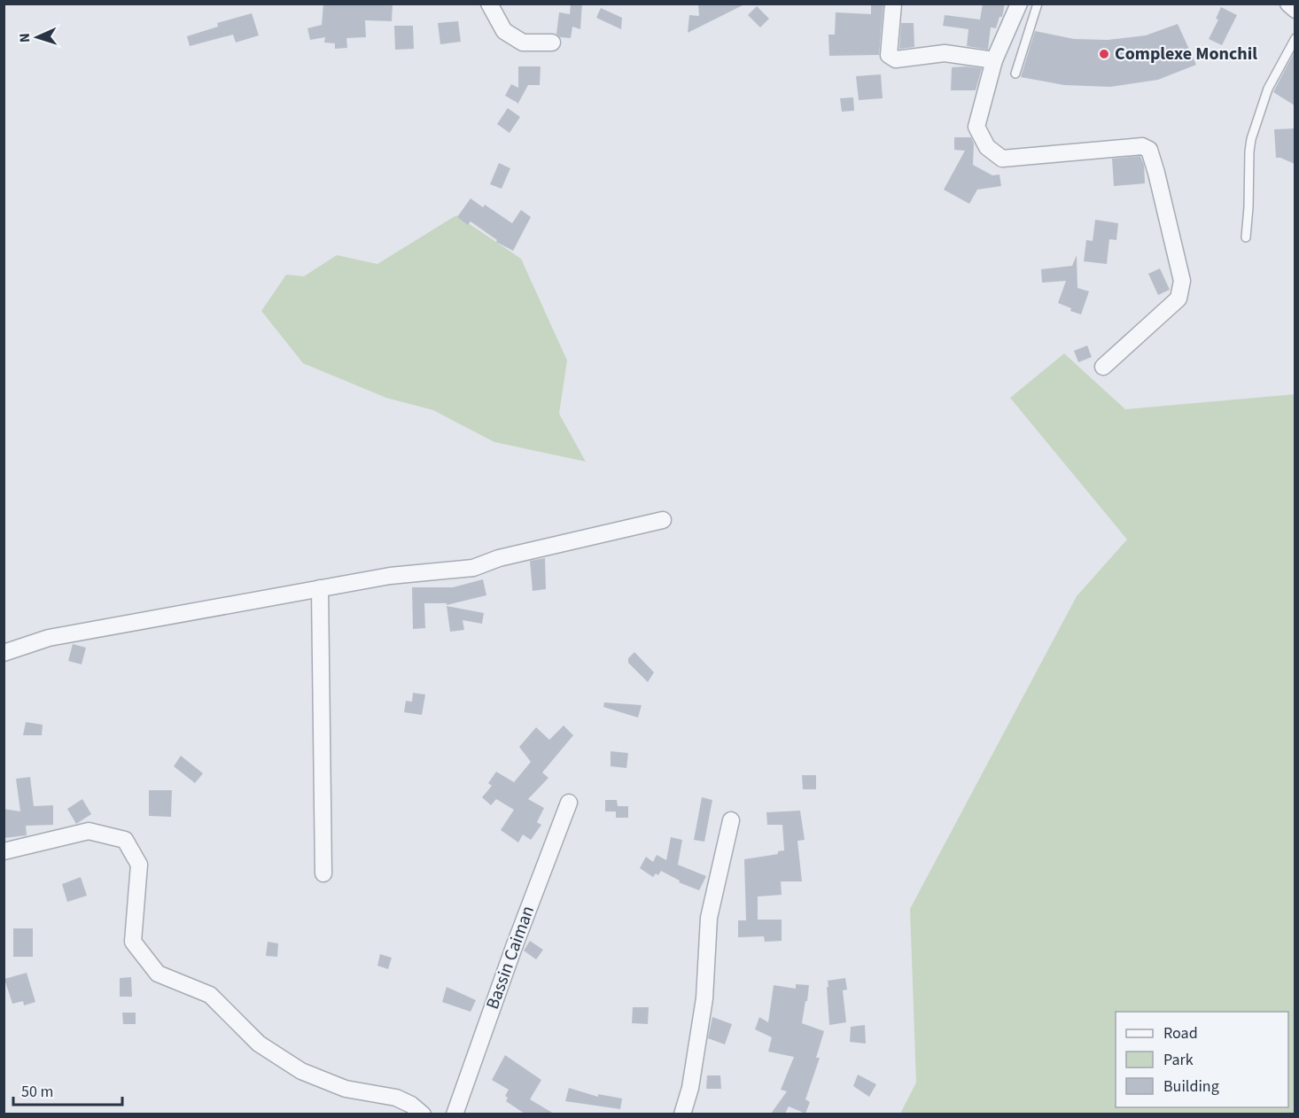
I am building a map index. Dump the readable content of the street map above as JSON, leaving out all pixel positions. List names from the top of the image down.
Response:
{
  "streets": {
    "street": ["Bassin Caiman"]
  },
  "places": ["Complexe Monchil"],
  "legend": ["Road", "Park", "Building"],
  "scale_bar": "50 m",
  "north": "left"
}
